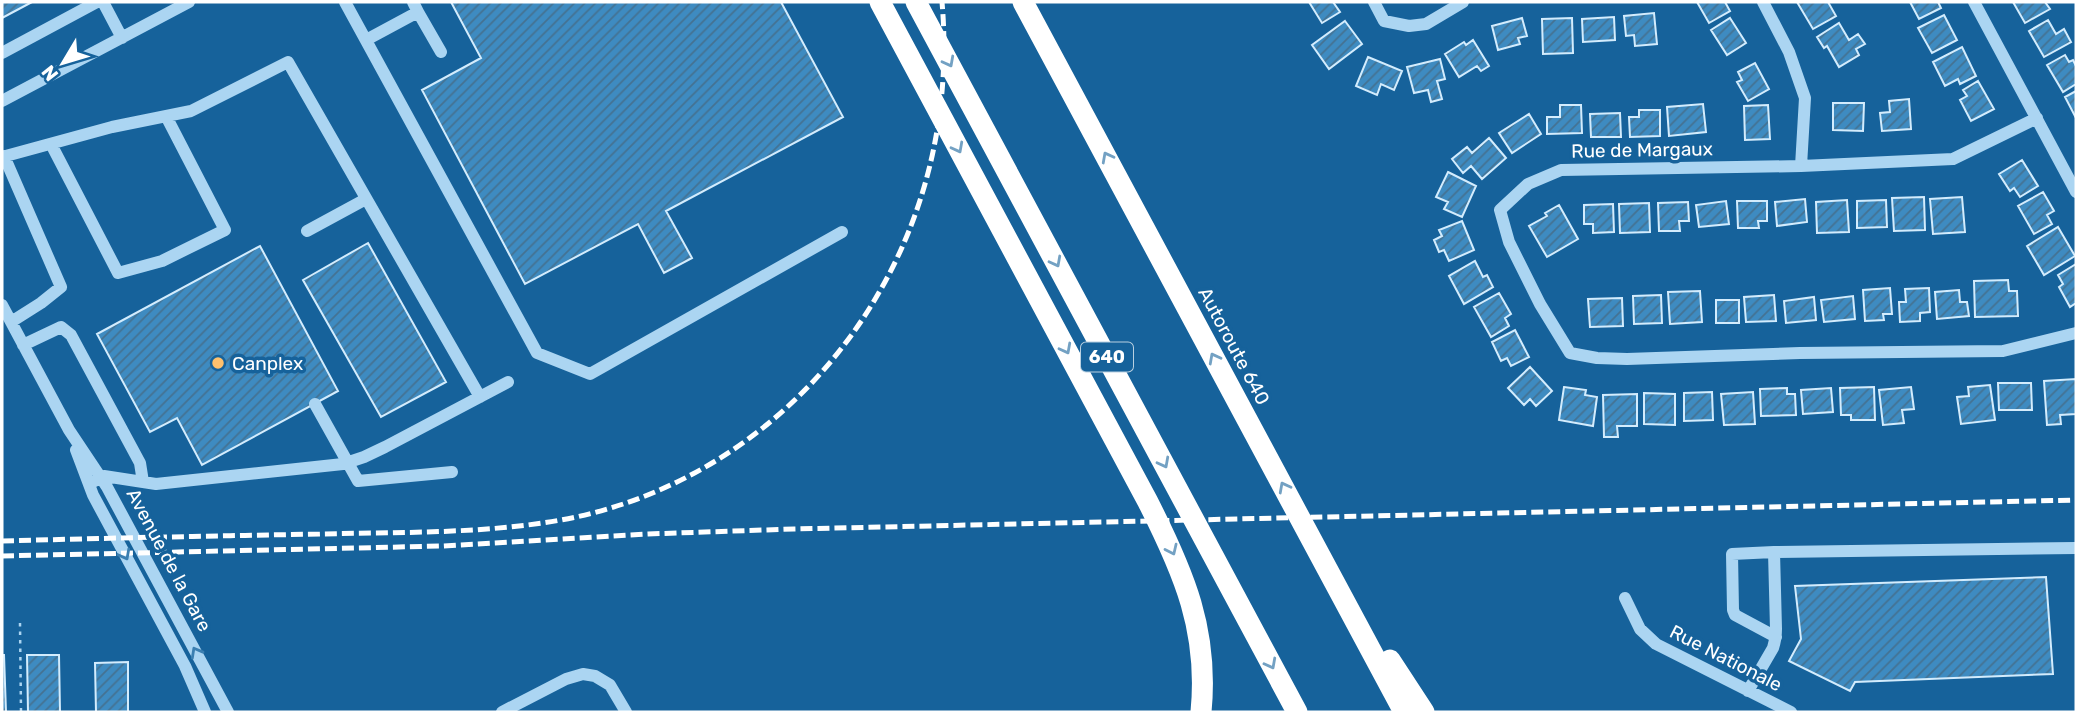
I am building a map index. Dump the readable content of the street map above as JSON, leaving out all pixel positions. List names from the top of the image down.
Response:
{
  "streets": {
    "highway": ["Autoroute 640", "640"],
    "street": ["Rue de Margaux", "Avenue de la Gare", "Rue Nationale"]
  },
  "places": ["Canplex"],
  "north": "bottom left"
}
